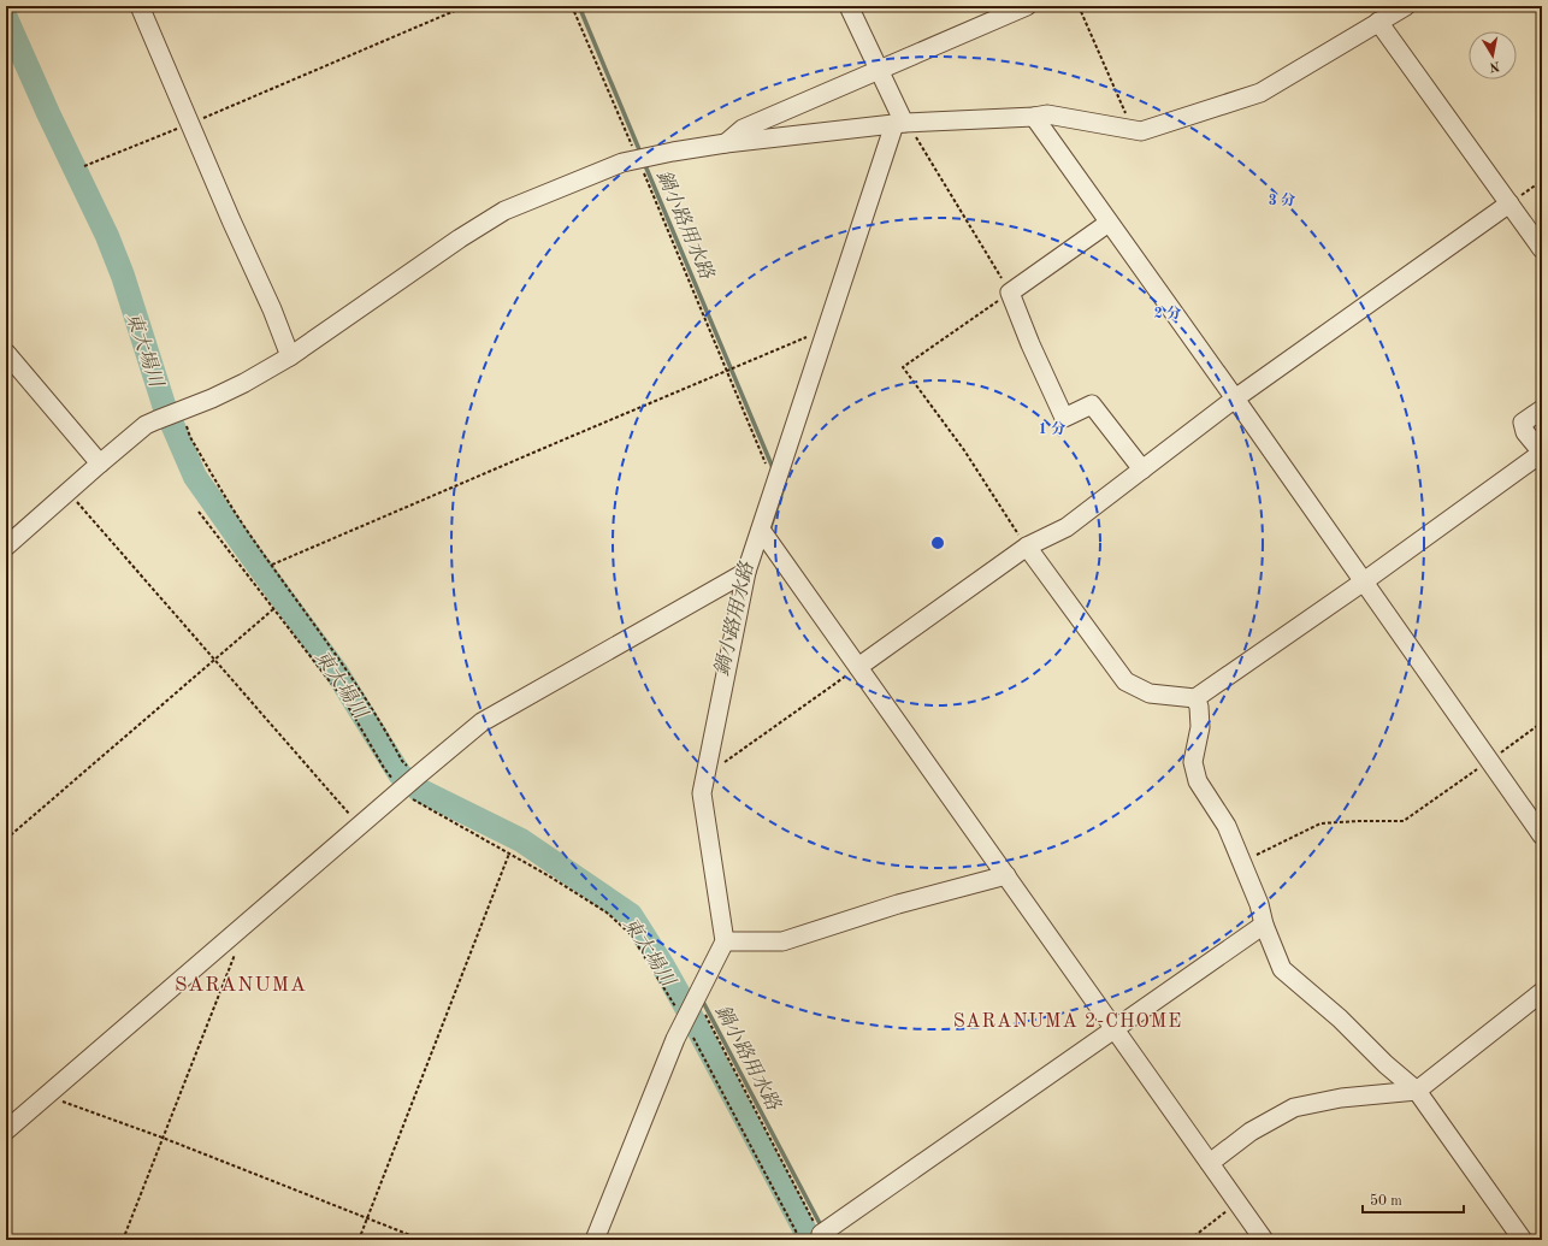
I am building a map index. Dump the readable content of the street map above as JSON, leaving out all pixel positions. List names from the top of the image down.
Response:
{
  "districts": ["SARANUMA", "SARANUMA 2-CHOME"],
  "water": ["鍋小路用水路", "東大場川"],
  "scale_bar": "50 m",
  "north": "bottom",
  "rings": ["3 分", "2 分", "1 分"]
}
